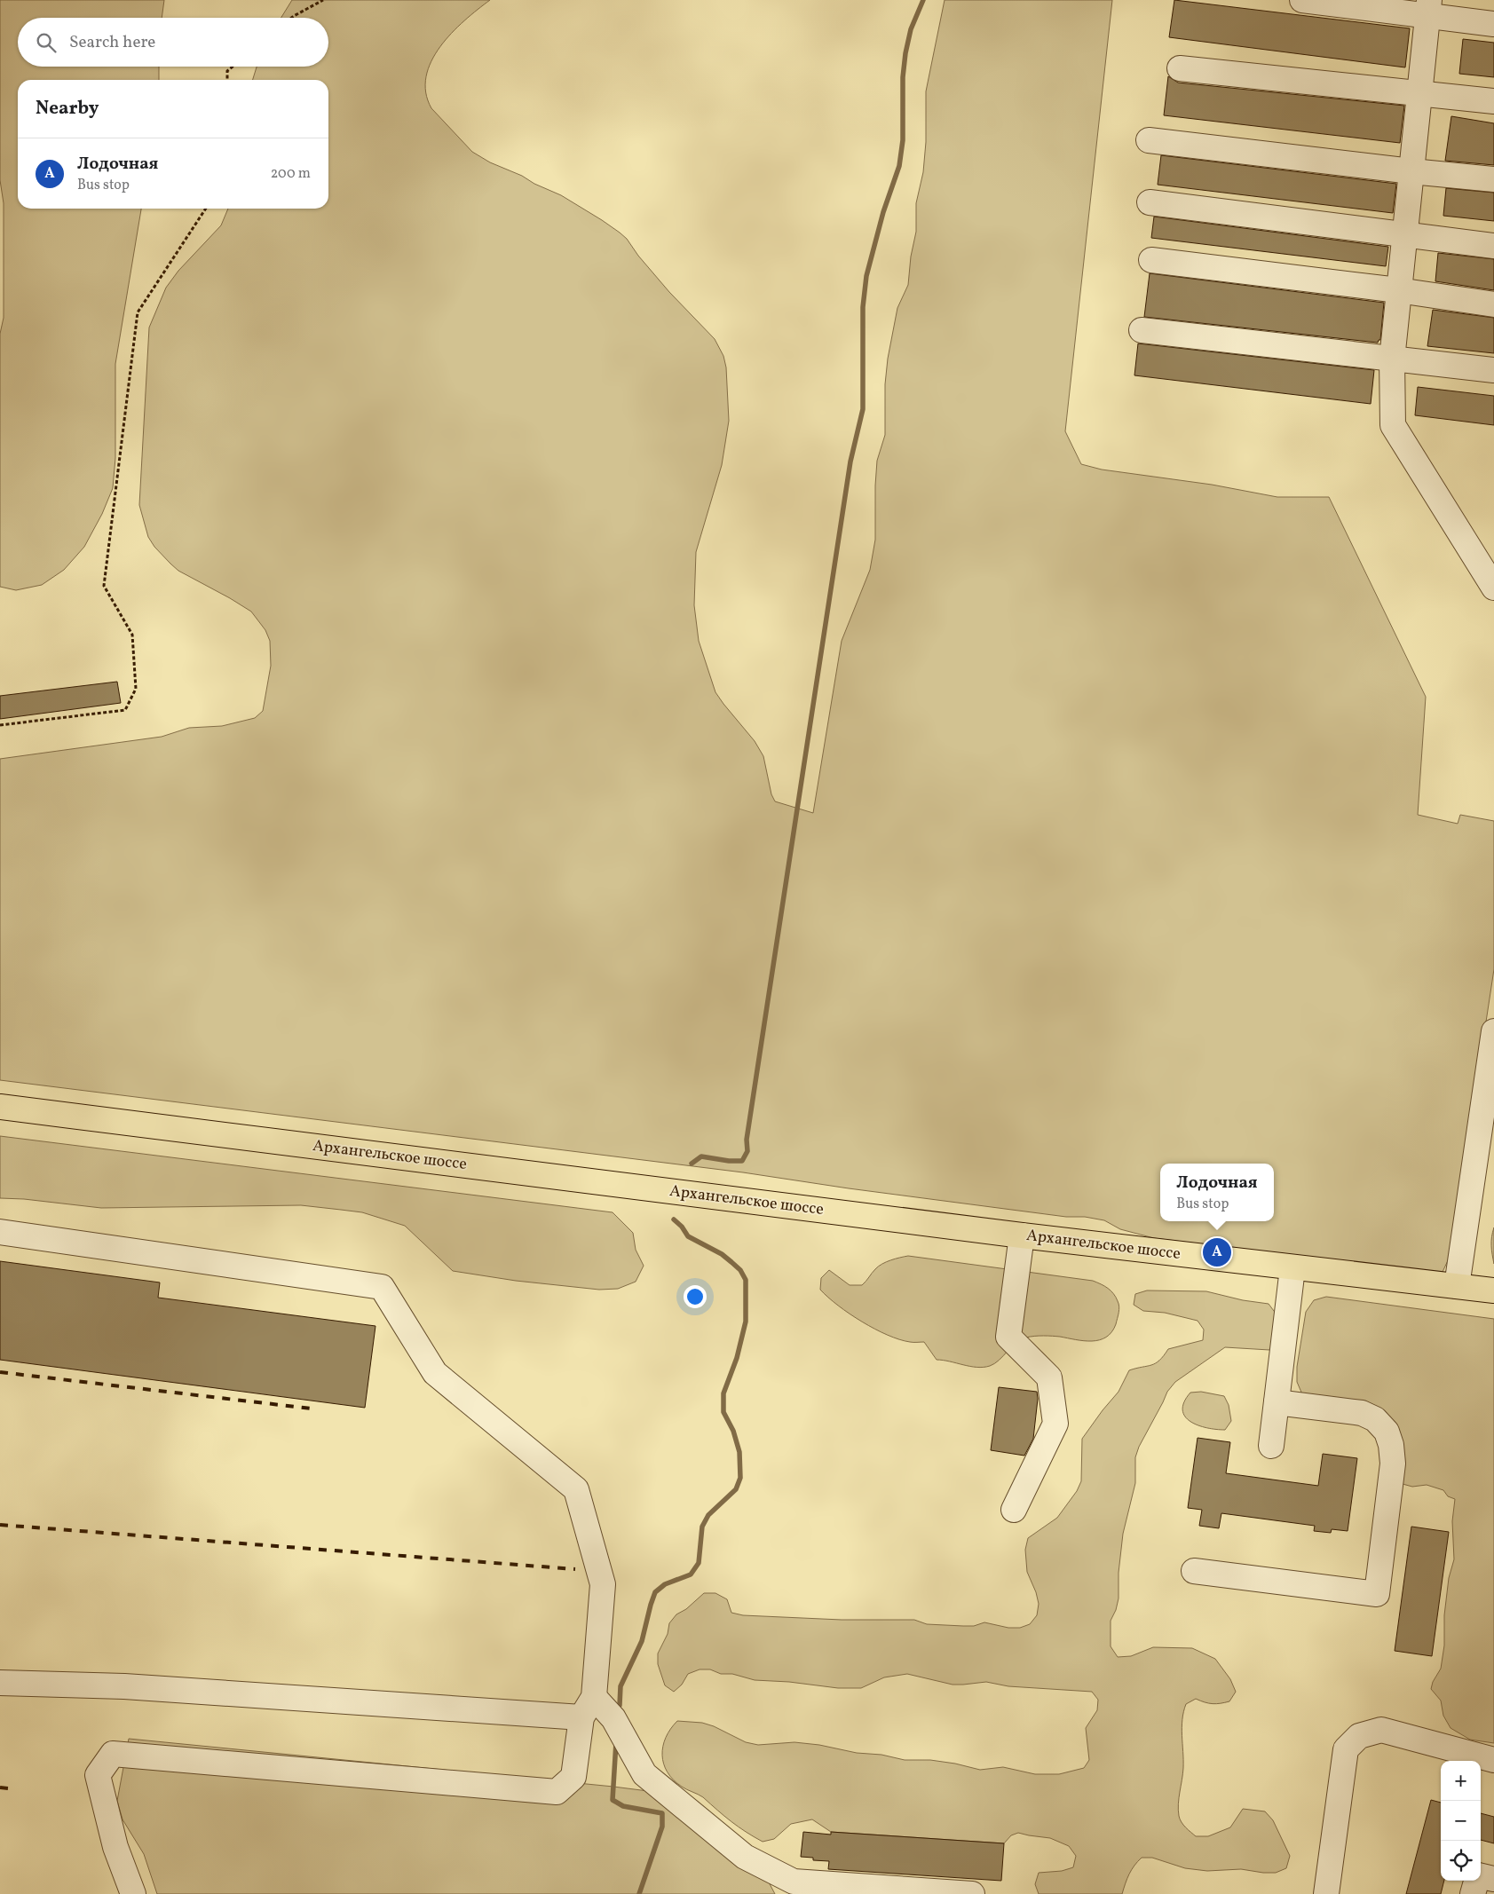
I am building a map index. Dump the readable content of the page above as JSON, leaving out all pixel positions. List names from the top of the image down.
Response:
{
  "streets": {
    "main road": ["Архангельское шоссе"]
  },
  "page": {
    "search": "Search here",
    "heading": "Nearby",
    "list": [
      {
        "mark": "A",
        "name": "Лодочная",
        "note": "Bus stop",
        "value": "200 m"
      }
    ],
    "popup": ["Лодочная", "Bus stop"],
    "pins": "A",
    "map_buttons": ["+", "−"]
  }
}
